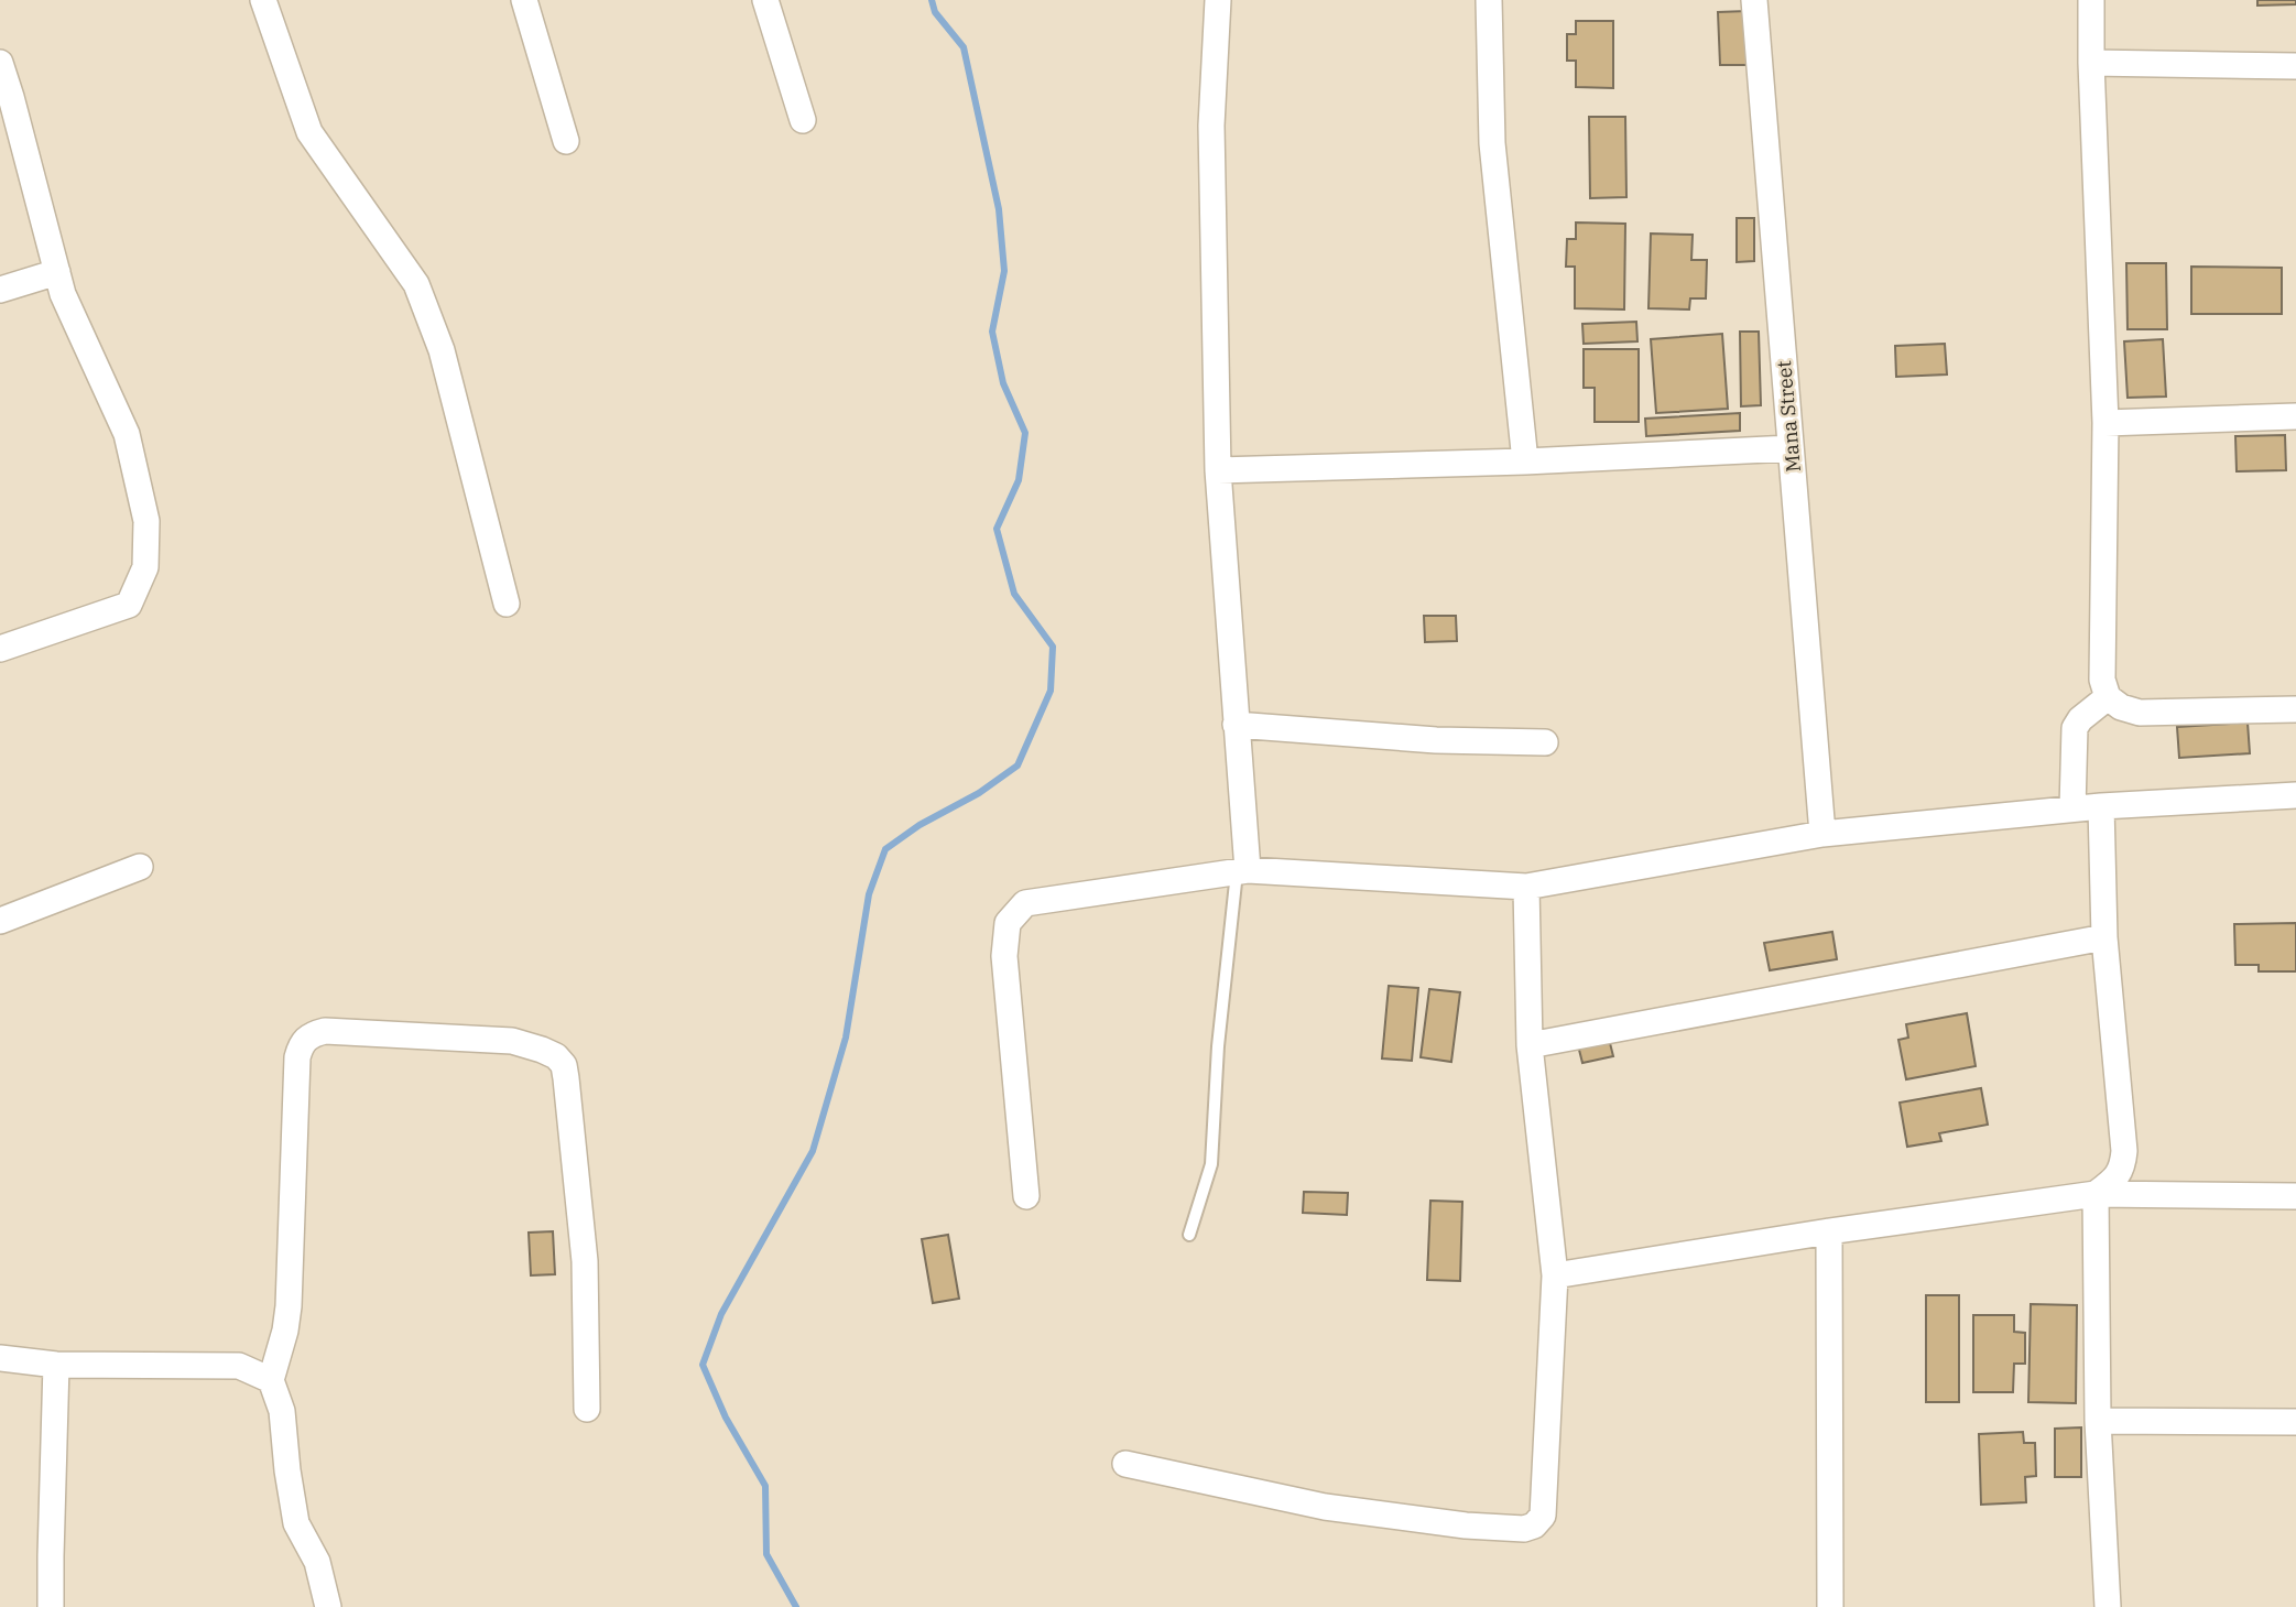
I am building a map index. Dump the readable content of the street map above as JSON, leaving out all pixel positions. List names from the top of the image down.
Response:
{
  "streets": {
    "street": ["Mana Street"]
  }
}
